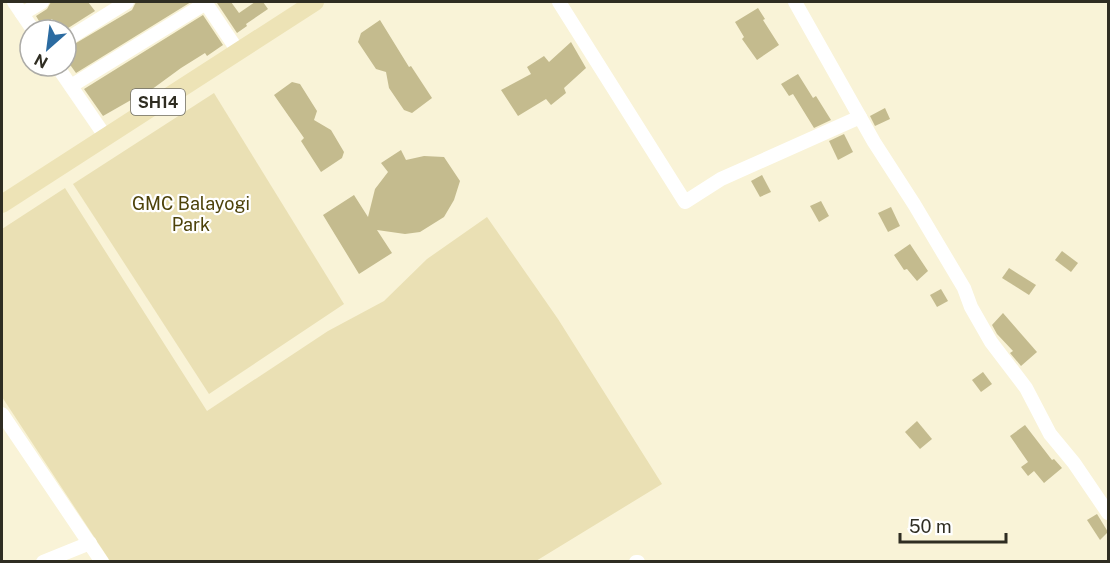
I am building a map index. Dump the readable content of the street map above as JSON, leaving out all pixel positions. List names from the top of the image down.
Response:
{
  "streets": {
    "main road": ["SH14"]
  },
  "parks": ["GMC Balayogi Park"],
  "scale_bar": "50 m",
  "north": "bottom left"
}
